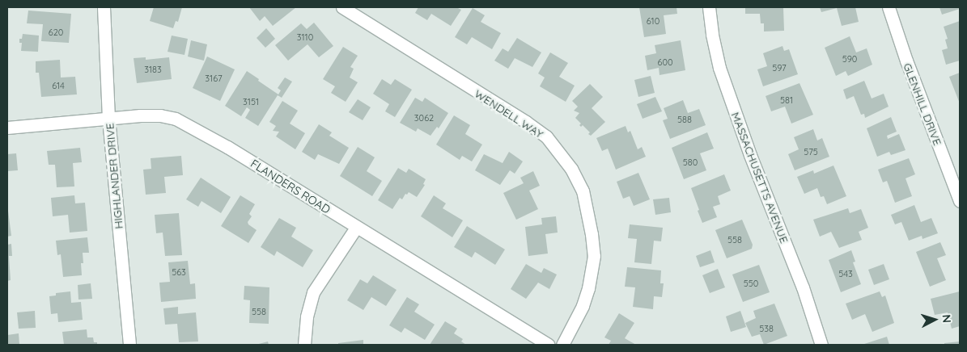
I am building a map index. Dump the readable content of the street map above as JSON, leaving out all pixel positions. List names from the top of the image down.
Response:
{
  "streets": {
    "street": [
      "GLENHILL DRIVE",
      "WENDELL WAY",
      "HIGHLANDER DRIVE",
      "MASSACHUSETTS AVENUE",
      "FLANDERS ROAD"
    ]
  },
  "crossings": [
    ["HIGHLANDER DRIVE", "FLANDERS ROAD"]
  ],
  "house_numbers": [
    "610",
    "620",
    "3110",
    "590",
    "600",
    "597",
    "3183",
    "3167",
    "614",
    "581",
    "3151",
    "3062",
    "588",
    "575",
    "580",
    "558",
    "563",
    "543",
    "550",
    "558",
    "538"
  ],
  "north": "right"
}
